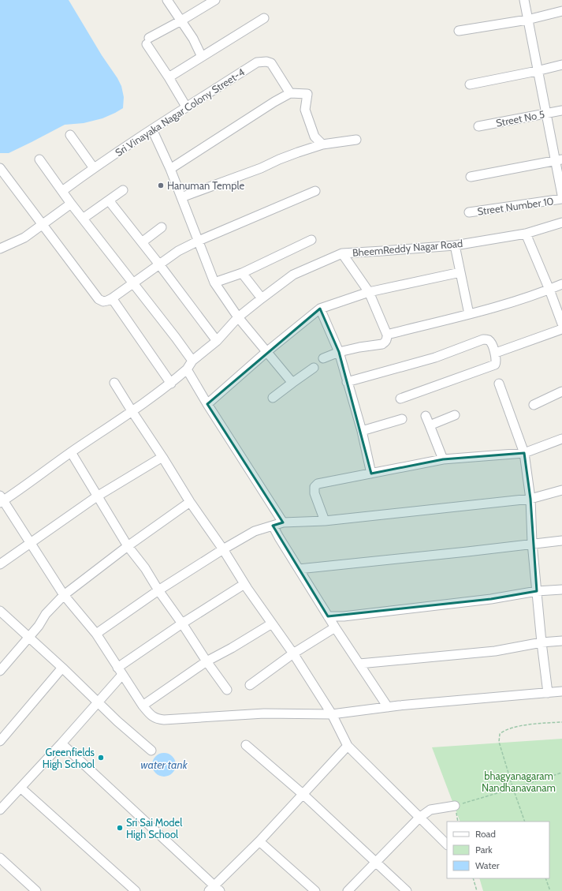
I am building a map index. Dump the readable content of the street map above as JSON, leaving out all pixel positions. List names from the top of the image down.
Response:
{
  "streets": {
    "street": [
      "Sri Vinayaka Nagar Colony Street-4",
      "Street No 5",
      "Street Number 10",
      "BheemReddy Nagar Road"
    ]
  },
  "water": ["water tank"],
  "parks": ["bhagyanagaram Nandhanavanam"],
  "places": ["Hanuman Temple", "Greenfields High School", "Sri Sai Model High School"],
  "legend": ["Road", "Park", "Water"]
}
